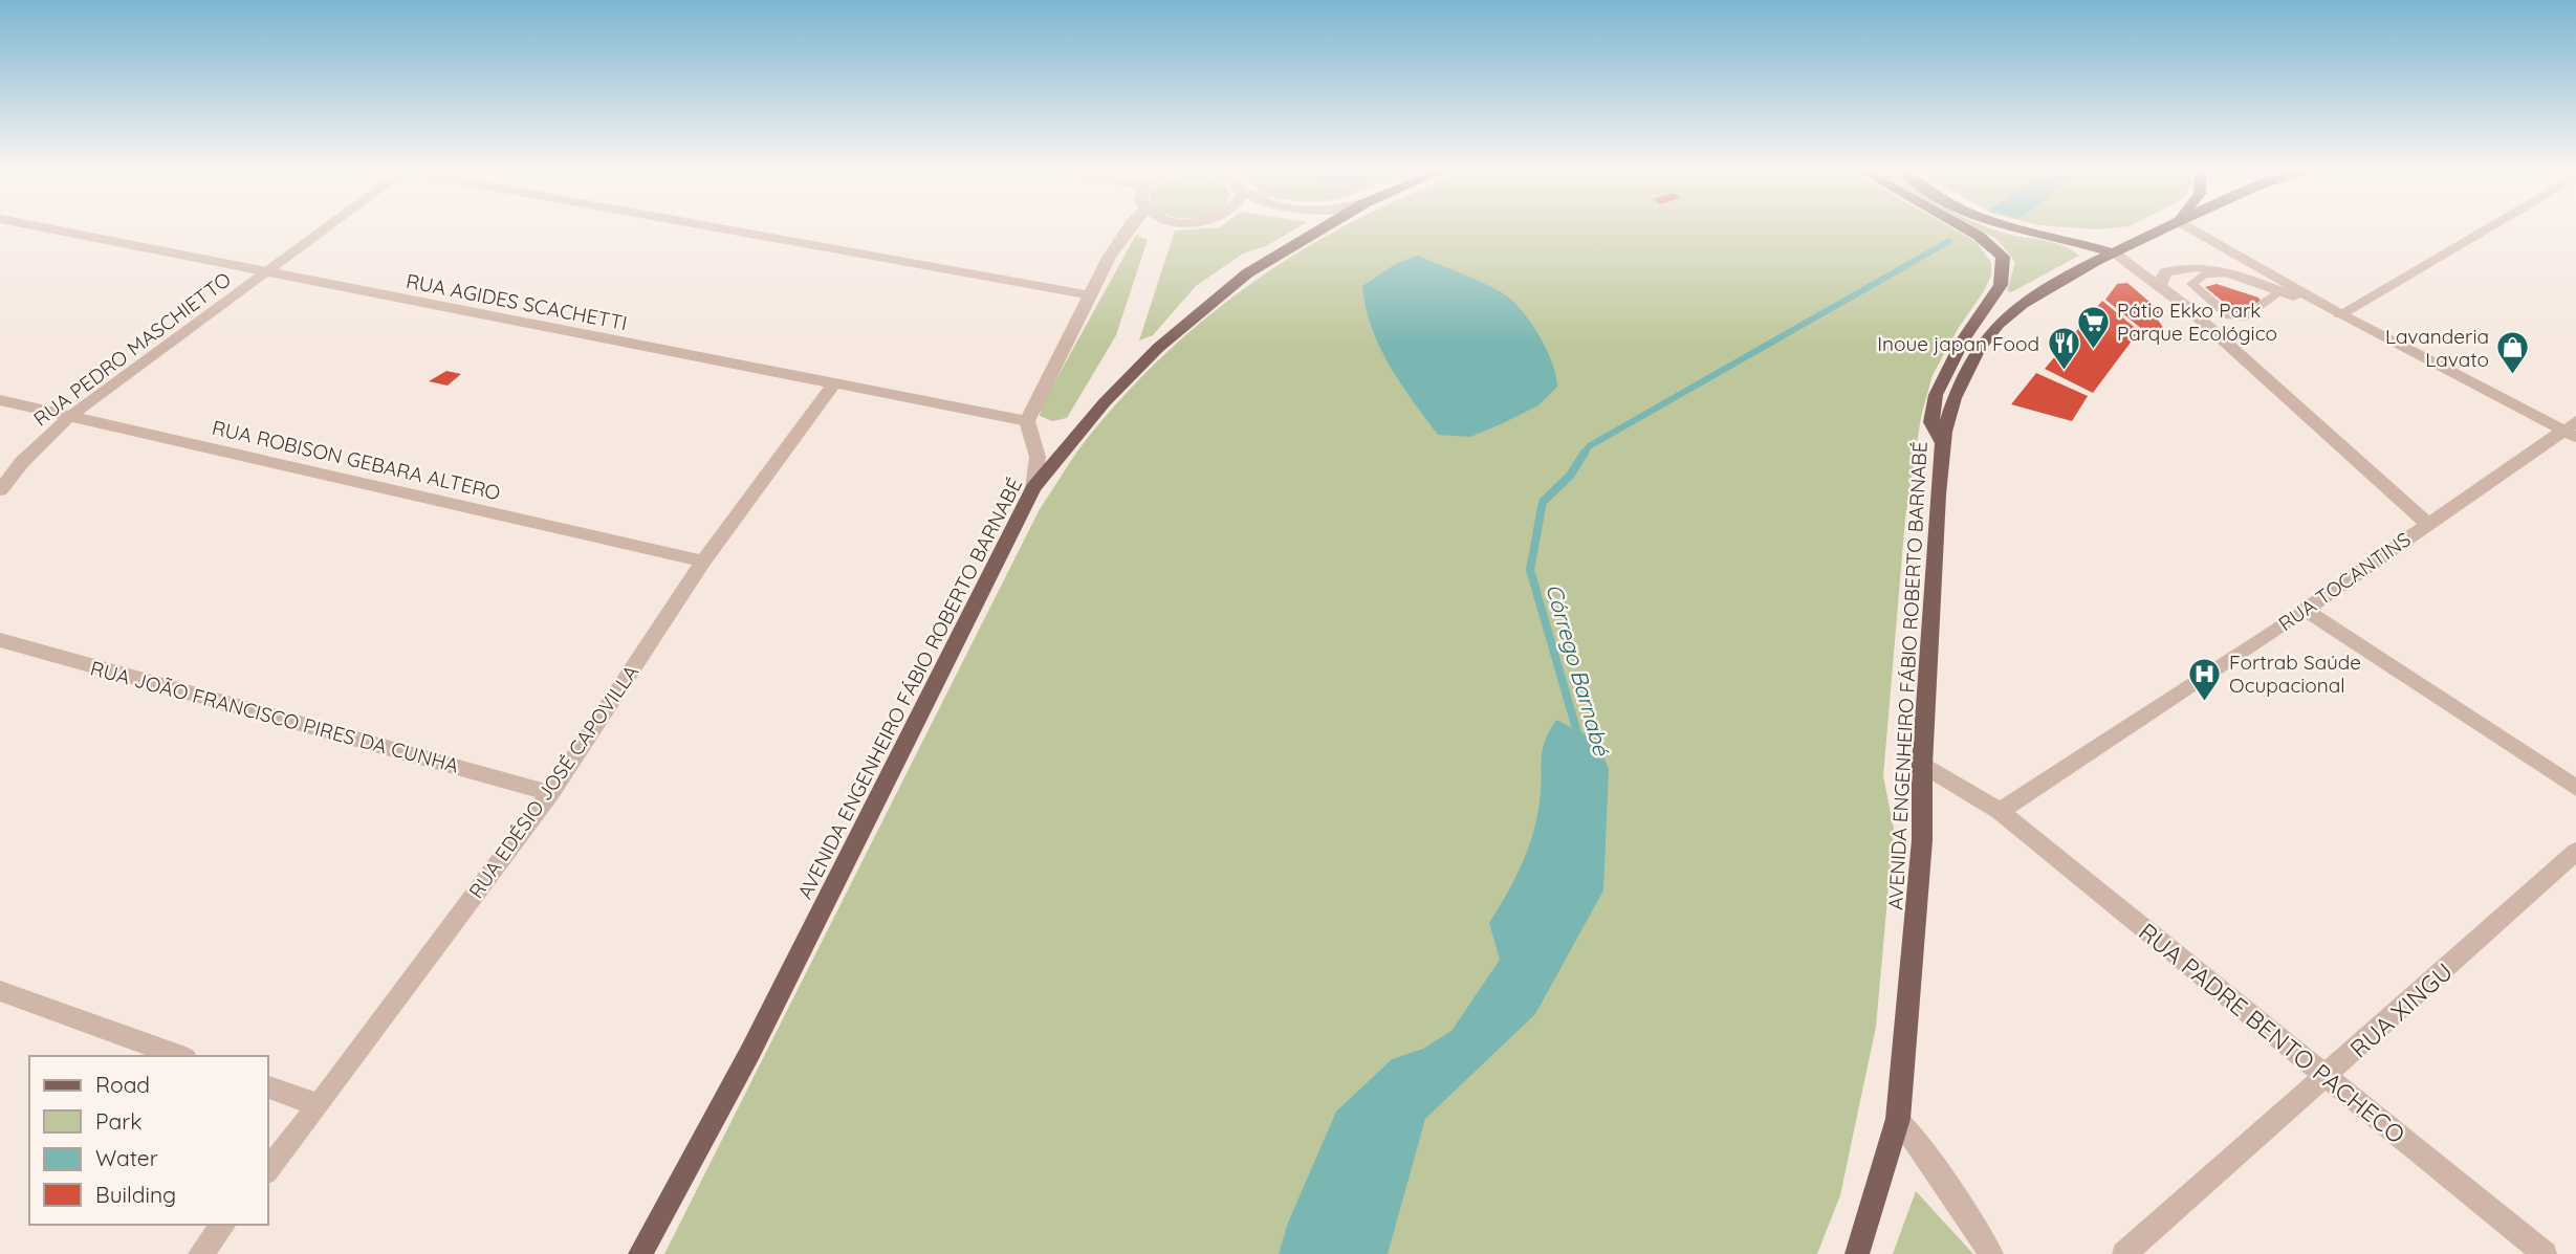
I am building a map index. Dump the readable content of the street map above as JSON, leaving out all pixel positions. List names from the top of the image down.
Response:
{
  "streets": {
    "main road": ["AVENIDA ENGENHEIRO FÁBIO ROBERTO BARNABÉ"],
    "street": [
      "RUA AGIDES SCACHETTI",
      "RUA PEDRO MASCHIETTO",
      "RUA ROBISON GEBARA ALTERO",
      "RUA TOCANTINS",
      "RUA JOÃO FRANCISCO PIRES DA CUNHA",
      "RUA EDÉSIO JOSÉ CAPOVILLA",
      "RUA XINGU",
      "RUA PADRE BENTO PACHECO"
    ]
  },
  "crossings": [
    ["RUA AGIDES SCACHETTI", "RUA PEDRO MASCHIETTO"],
    ["RUA AGIDES SCACHETTI", "RUA EDÉSIO JOSÉ CAPOVILLA"],
    ["RUA PEDRO MASCHIETTO", "RUA ROBISON GEBARA ALTERO"],
    ["RUA ROBISON GEBARA ALTERO", "RUA EDÉSIO JOSÉ CAPOVILLA"],
    ["RUA TOCANTINS", "RUA PADRE BENTO PACHECO"],
    ["AVENIDA ENGENHEIRO FÁBIO ROBERTO BARNABÉ", "RUA PADRE BENTO PACHECO"],
    ["RUA JOÃO FRANCISCO PIRES DA CUNHA", "RUA EDÉSIO JOSÉ CAPOVILLA"],
    ["RUA XINGU", "RUA PADRE BENTO PACHECO"]
  ],
  "water": ["Córrego Barnabé"],
  "places": {
    "supermarket": ["Pátio Ekko Park Parque Ecológico"],
    "restaurant": ["Inoue japan Food"],
    "shop": ["Lavanderia Lavato"],
    "hospital": ["Fortrab Saúde Ocupacional"]
  },
  "legend": [
    "Road",
    "Park",
    "Water",
    "Building"
  ]
}
